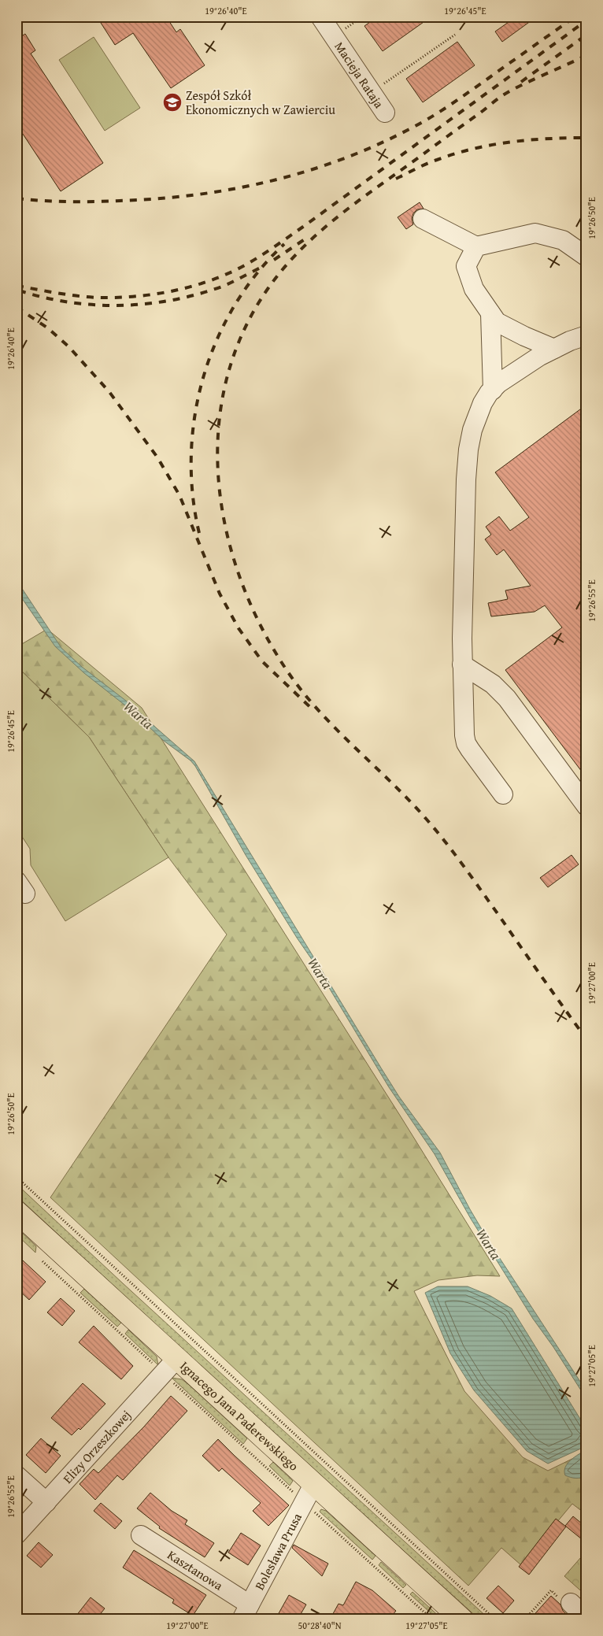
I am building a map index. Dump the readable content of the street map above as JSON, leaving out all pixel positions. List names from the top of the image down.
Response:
{
  "streets": {
    "main road": ["Ignacego Jana Paderewskiego"],
    "street": [
      "Macieja Rataja",
      "Elizy Orzeszkowej",
      "Bolesława Prusa",
      "Kasztanowa"
    ]
  },
  "crossings": [
    ["Ignacego Jana Paderewskiego", "Elizy Orzeszkowej"],
    ["Ignacego Jana Paderewskiego", "Bolesława Prusa"],
    ["Bolesława Prusa", "Kasztanowa"]
  ],
  "water": ["Warta"],
  "places": {
    "school or university": ["Zespół Szkół Ekonomicznych w Zawierciu"]
  },
  "coordinates": [
    "19°26'40\"E",
    "19°26'45\"E",
    "19°26'50\"E",
    "19°26'55\"E",
    "19°27'00\"E",
    "19°27'05\"E",
    "50°28'40\"N"
  ]
}
